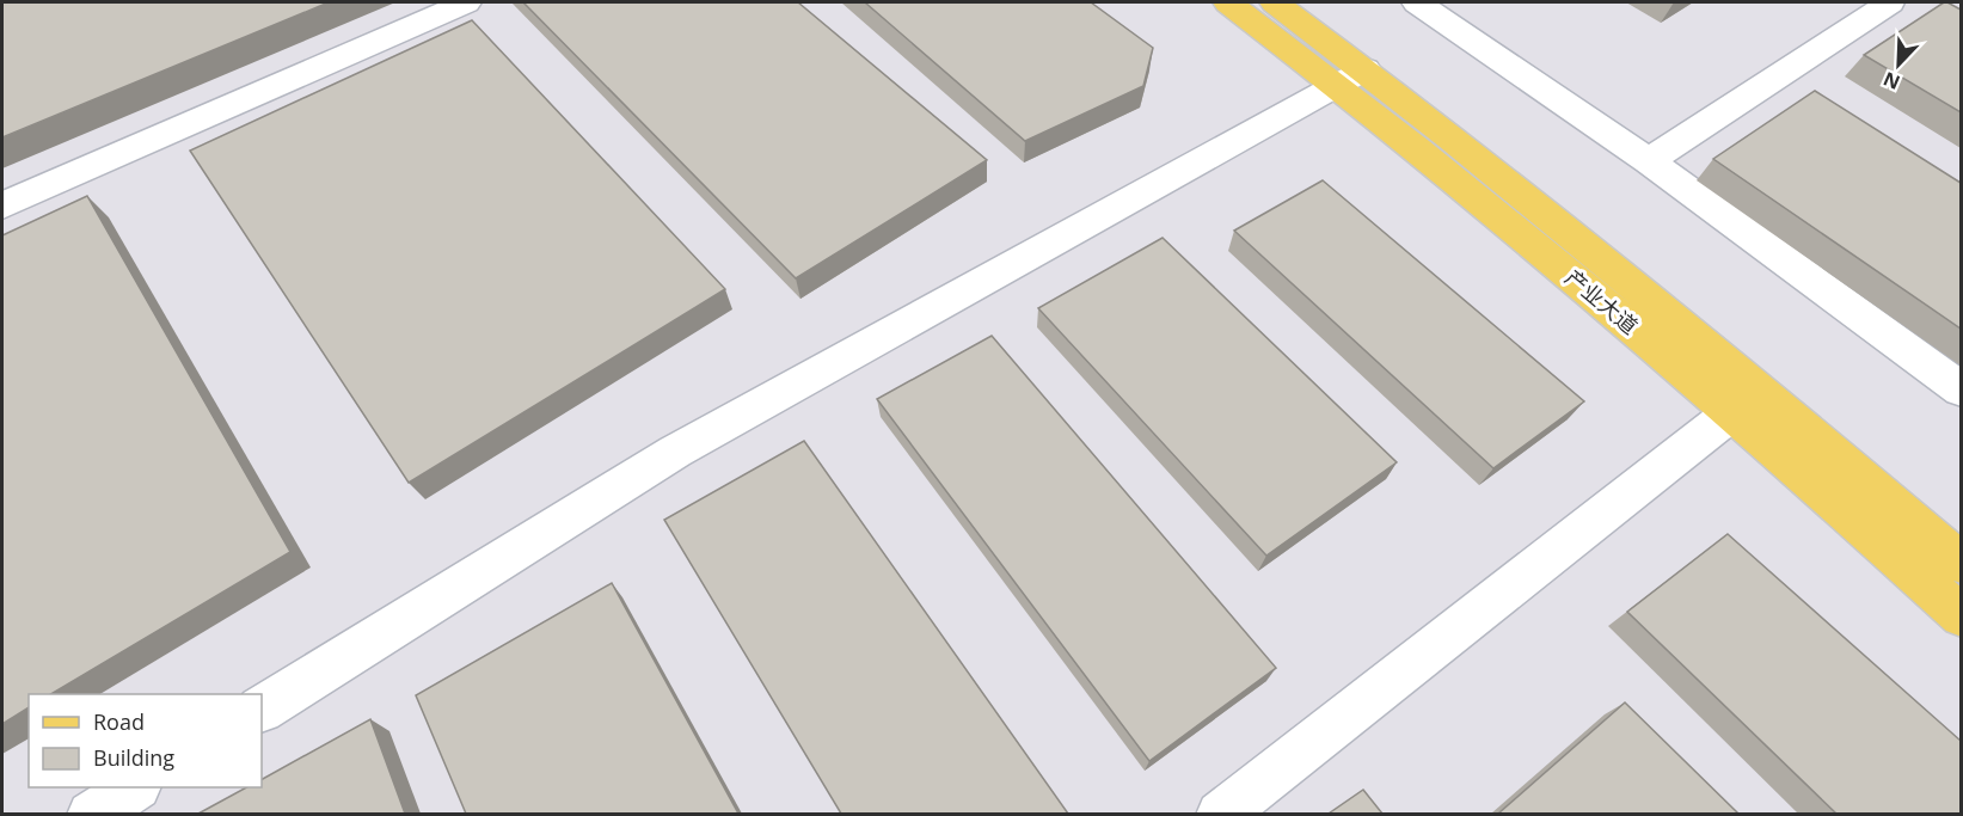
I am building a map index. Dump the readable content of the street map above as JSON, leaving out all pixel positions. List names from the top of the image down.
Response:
{
  "streets": {
    "main road": ["产业大道"]
  },
  "legend": ["Road", "Building"],
  "north": "bottom left"
}
